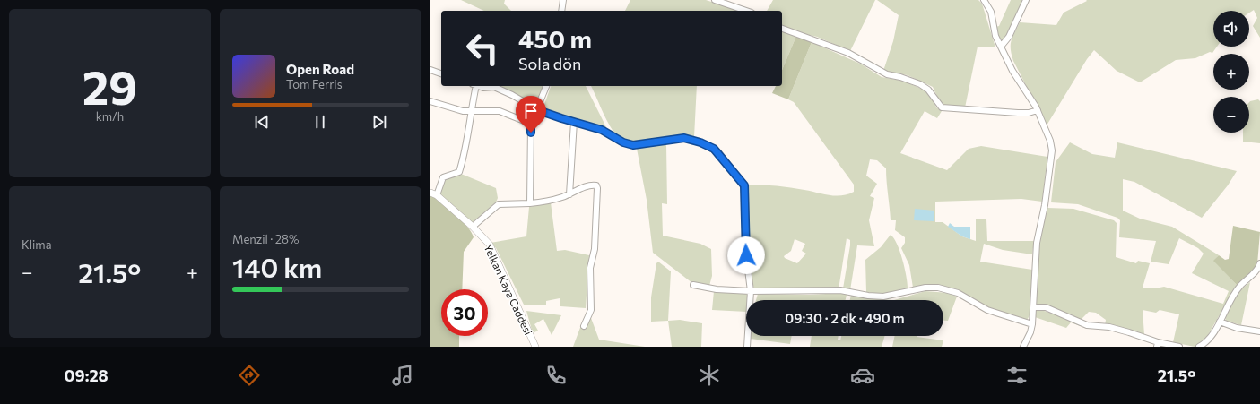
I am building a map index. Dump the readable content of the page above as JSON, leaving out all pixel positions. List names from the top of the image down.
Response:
{
  "streets": {
    "street": ["Yelkan Kaya Caddesi"]
  },
  "page": {
    "tile": [
      ["29", "km/h"],
      "Klima",
      ["Menzil · 28%", "140 km"]
    ],
    "map_buttons": ["+", "−"],
    "turn": ["450 m", "Sola dön"],
    "song": ["Open Road", "Tom Ferris"],
    "heat": ["−", "21.5°", "+"],
    "limit": "30",
    "trip": "09:30 · 2 dk · 490 m",
    "tabs": ["09:28", "21.5°"]
  }
}
